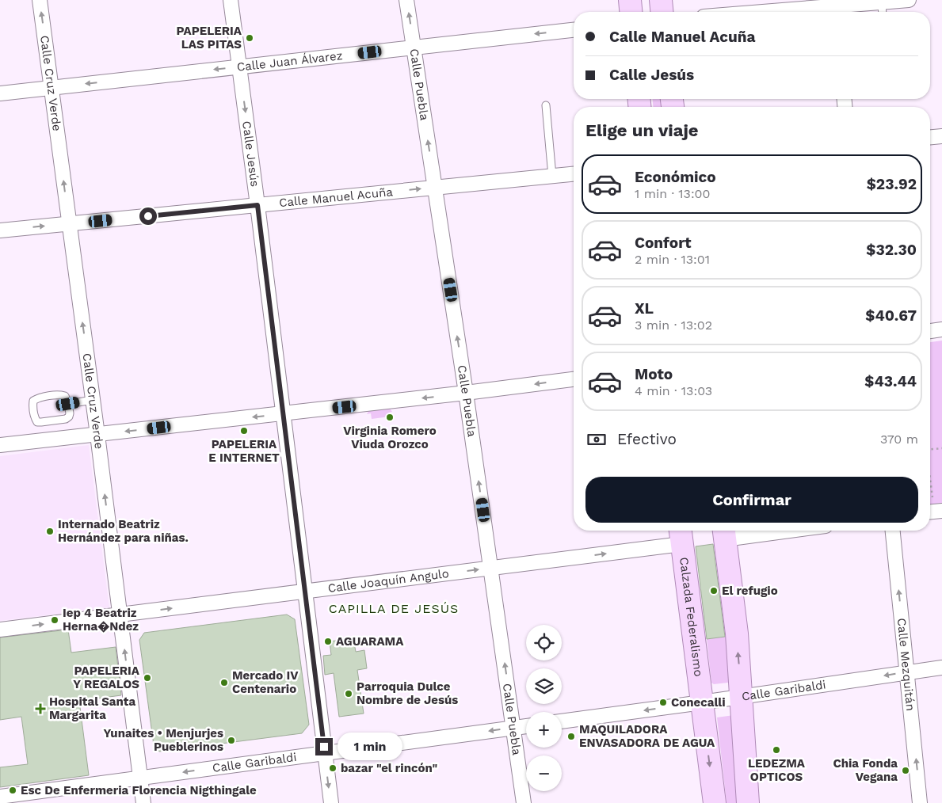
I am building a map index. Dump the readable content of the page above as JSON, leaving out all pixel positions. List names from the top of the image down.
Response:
{
  "streets": {
    "main road": ["Calzada Federalismo"],
    "street": [
      "Calle Juan Álvarez",
      "Calle Cruz Verde",
      "Calle Puebla",
      "Calle Jesús",
      "Calle Manuel Acuña",
      "Calle Joaquín Angulo",
      "Calle Mezquitán",
      "Calle Garibaldi"
    ]
  },
  "crossings": [
    ["Calle Juan Álvarez", "Calle Cruz Verde"],
    ["Calle Juan Álvarez", "Calle Puebla"],
    ["Calle Juan Álvarez", "Calle Jesús"],
    ["Calle Cruz Verde", "Calle Manuel Acuña"],
    ["Calle Cruz Verde", "Calle Joaquín Angulo"],
    ["Calle Cruz Verde", "Calle Garibaldi"],
    ["Calle Puebla", "Calle Manuel Acuña"],
    ["Calle Puebla", "Calle Joaquín Angulo"],
    ["Calle Puebla", "Calle Garibaldi"],
    ["Calle Jesús", "Calle Manuel Acuña"],
    ["Calle Jesús", "Calle Joaquín Angulo"],
    ["Calle Jesús", "Calle Garibaldi"],
    ["Calle Joaquín Angulo", "Calzada Federalismo"],
    ["Calzada Federalismo", "Calle Garibaldi"],
    ["Calle Mezquitán", "Calle Garibaldi"]
  ],
  "one_way": [
    "Calle Juan Álvarez",
    "Calle Cruz Verde",
    "Calle Puebla",
    "Calle Manuel Acuña",
    "Calle Joaquín Angulo",
    "Calle Mezquitán",
    "Calle Garibaldi"
  ],
  "districts": ["CAPILLA DE JESÚS"],
  "places": {
    "other": [
      "PAPELERIA LAS PITAS",
      "Virginia Romero Viuda Orozco",
      "PAPELERIA E INTERNET",
      "Internado Beatriz Hernández para niñas.",
      "El refugio",
      "Iep 4 Beatriz Herna�Ndez",
      "AGUARAMA",
      "PAPELERIA Y REGALOS",
      "Mercado IV Centenario",
      "Parroquia Dulce Nombre de Jesús",
      "Conecalli",
      "MAQUILADORA ENVASADORA DE AGUA",
      "Yunaites • Menjurjes Pueblerinos",
      "LEDEZMA OPTICOS",
      "bazar \"el rincón\"",
      "Chia Fonda Vegana",
      "Esc De Enfermeria Florencia Nigthingale"
    ],
    "health": ["Hospital Santa Margarita"]
  },
  "page": {
    "banner": ["Calle Manuel Acuña", "Calle Jesús"],
    "heading": "Elige un viaje",
    "list": [
      {
        "name": "Económico",
        "note": "1 min · 13:00",
        "value": "$23.92"
      },
      {
        "name": "Confort",
        "note": "2 min · 13:01",
        "value": "$32.30"
      },
      {
        "name": "XL",
        "note": "3 min · 13:02",
        "value": "$40.67"
      },
      {
        "name": "Moto",
        "note": "4 min · 13:03",
        "value": "$43.44"
      }
    ],
    "pay": ["Efectivo", "370 m"],
    "buttons": "Confirmar",
    "map_buttons": ["+", "−"],
    "bubble": "1 min"
  }
}
